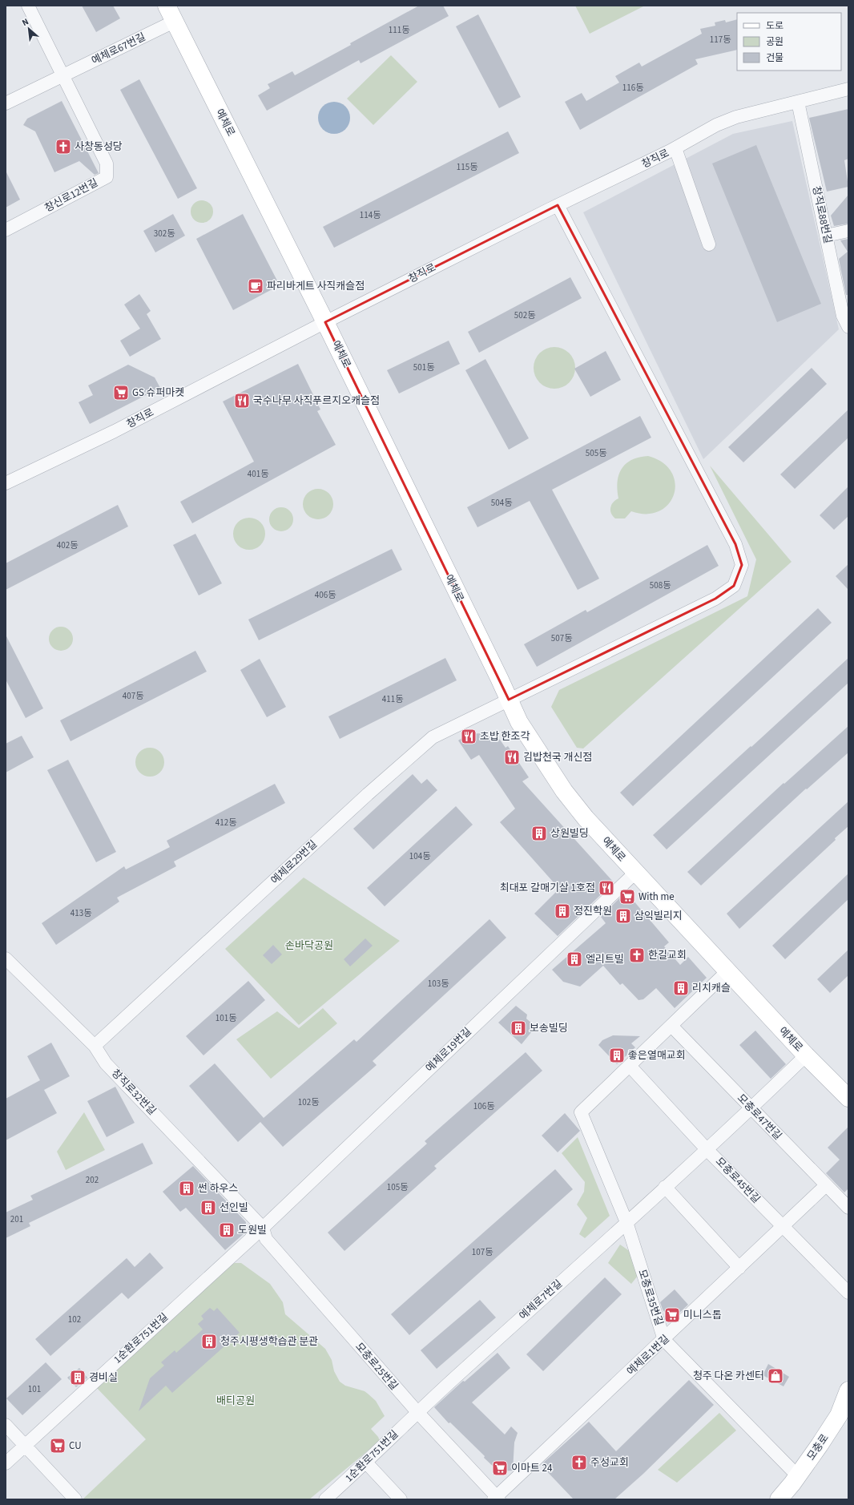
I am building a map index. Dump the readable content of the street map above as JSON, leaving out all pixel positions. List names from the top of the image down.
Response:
{
  "streets": {
    "street": [
      "예체로67번길",
      "예체로",
      "창직로",
      "창신로12번길",
      "창직로88번길",
      "예체로29번길",
      "예체로19번길",
      "창직로32번길",
      "모충로47번길",
      "모충로45번길",
      "모충로35번길",
      "예체로7번길",
      "1순환로751번길",
      "예체로1번길",
      "모충로25번길",
      "모충로"
    ]
  },
  "crossings": [
    ["예체로67번길", "예체로"],
    ["예체로67번길", "창신로12번길"],
    ["예체로", "창직로"],
    ["예체로", "예체로29번길"],
    ["예체로", "예체로19번길"],
    ["예체로", "예체로7번길"],
    ["창직로", "창직로88번길"],
    ["창직로", "예체로29번길"],
    ["예체로29번길", "창직로32번길"],
    ["예체로19번길", "창직로32번길"],
    ["예체로19번길", "1순환로751번길"],
    ["예체로19번길", "모충로25번길"],
    ["창직로32번길", "1순환로751번길"],
    ["창직로32번길", "모충로25번길"],
    ["모충로47번길", "예체로7번길"],
    ["모충로47번길", "예체로1번길"],
    ["모충로45번길", "모충로35번길"],
    ["모충로45번길", "예체로7번길"],
    ["모충로45번길", "예체로1번길"],
    ["모충로35번길", "예체로7번길"],
    ["모충로35번길", "예체로1번길"],
    ["모충로35번길", "모충로"],
    ["예체로7번길", "1순환로751번길"],
    ["예체로7번길", "모충로25번길"],
    ["1순환로751번길", "모충로25번길"],
    ["예체로1번길", "모충로25번길"]
  ],
  "parks": ["손바닥공원", "배티공원"],
  "places": {
    "church": ["사창동성당", "한길교회", "주성교회"],
    "cafe": ["파리바게트 사직캐슬점"],
    "supermarket": [
      "GS 슈퍼마켓",
      "With me",
      "미니스톱",
      "CU",
      "이마트 24"
    ],
    "restaurant": [
      "국수나무 사직푸르지오캐슬점",
      "초밥 한조각",
      "김밥천국 개신점",
      "최대포 갈매기살 1호점"
    ],
    "building": [
      "상원빌딩",
      "정진학원",
      "삼익빌리지",
      "엘리트빌",
      "리치캐슬",
      "보송빌딩",
      "좋은열매교회",
      "썬 하우스",
      "선인빌",
      "도원빌",
      "청주시평생학습관 분관",
      "경비실"
    ],
    "shop": ["청주 다온 카센터"]
  },
  "house_numbers": [
    "111동",
    "117동",
    "116동",
    "115동",
    "114동",
    "302동",
    "502동",
    "501동",
    "505동",
    "401동",
    "504동",
    "402동",
    "508동",
    "406동",
    "507동",
    "407동",
    "411동",
    "412동",
    "104동",
    "413동",
    "103동",
    "101동",
    "102동",
    "106동",
    "202",
    "105동",
    "201",
    "107동",
    "102",
    "101"
  ],
  "legend": ["도로", "공원", "건물"],
  "north": "top left"
}
